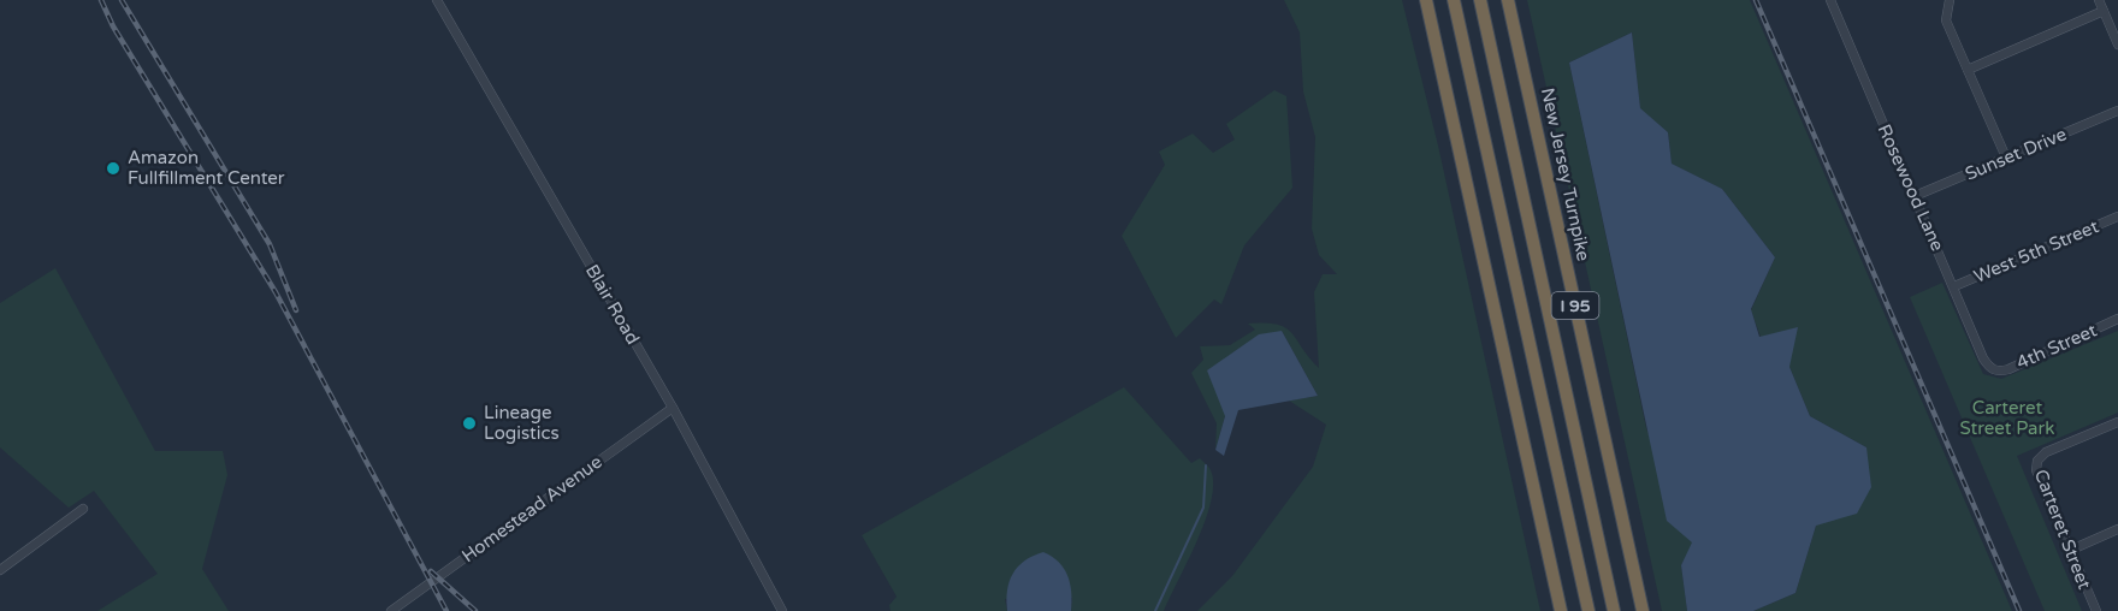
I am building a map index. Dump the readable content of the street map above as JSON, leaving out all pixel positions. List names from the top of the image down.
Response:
{
  "streets": {
    "highway": ["New Jersey Turnpike", "I 95"],
    "street": [
      "Sunset Drive",
      "Rosewood Lane",
      "West 5th Street",
      "Blair Road",
      "4th Street",
      "Homestead Avenue",
      "Carteret Street"
    ]
  },
  "crossings": [
    ["Sunset Drive", "Rosewood Lane"],
    ["Rosewood Lane", "West 5th Street"],
    ["Rosewood Lane", "4th Street"],
    ["Blair Road", "Homestead Avenue"]
  ],
  "parks": ["Carteret Street Park"],
  "places": ["Amazon Fullfillment Center", "Lineage Logistics"]
}
